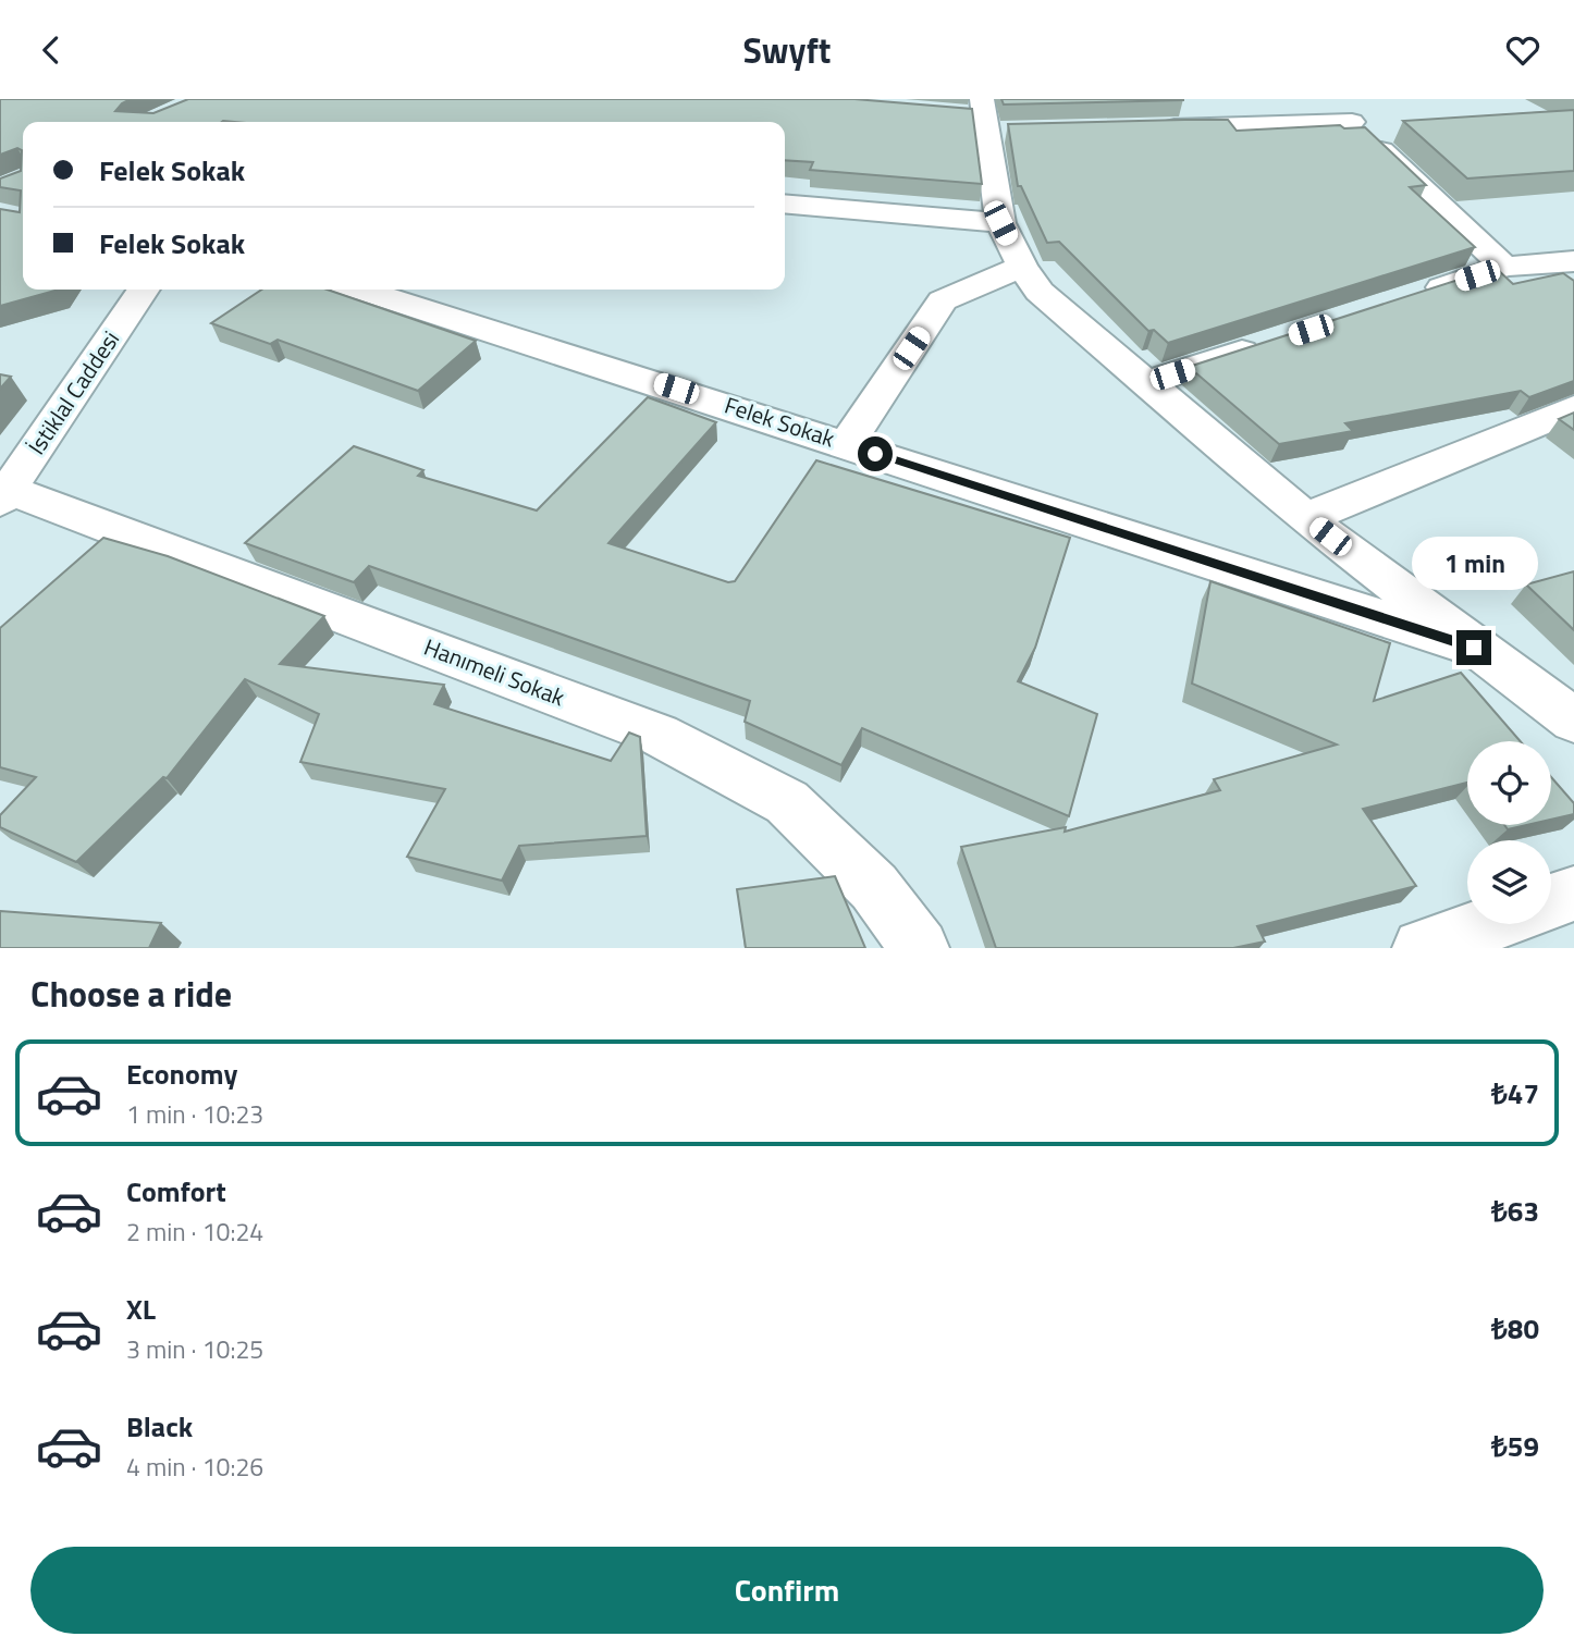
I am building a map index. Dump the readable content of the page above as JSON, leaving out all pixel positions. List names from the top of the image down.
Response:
{
  "streets": {
    "street": ["İstiklal Caddesi", "Felek Sokak", "Hanımeli Sokak"]
  },
  "crossings": [
    ["İstiklal Caddesi", "Hanımeli Sokak"]
  ],
  "page": {
    "header": "Swyft",
    "banner": ["Felek Sokak", "Felek Sokak"],
    "bubble": "1 min",
    "heading": "Choose a ride",
    "list": [
      {
        "name": "Economy",
        "note": "1 min · 10:23",
        "value": "₺47"
      },
      {
        "name": "Comfort",
        "note": "2 min · 10:24",
        "value": "₺63"
      },
      {
        "name": "XL",
        "note": "3 min · 10:25",
        "value": "₺80"
      },
      {
        "name": "Black",
        "note": "4 min · 10:26",
        "value": "₺59"
      }
    ],
    "buttons": "Confirm"
  }
}
